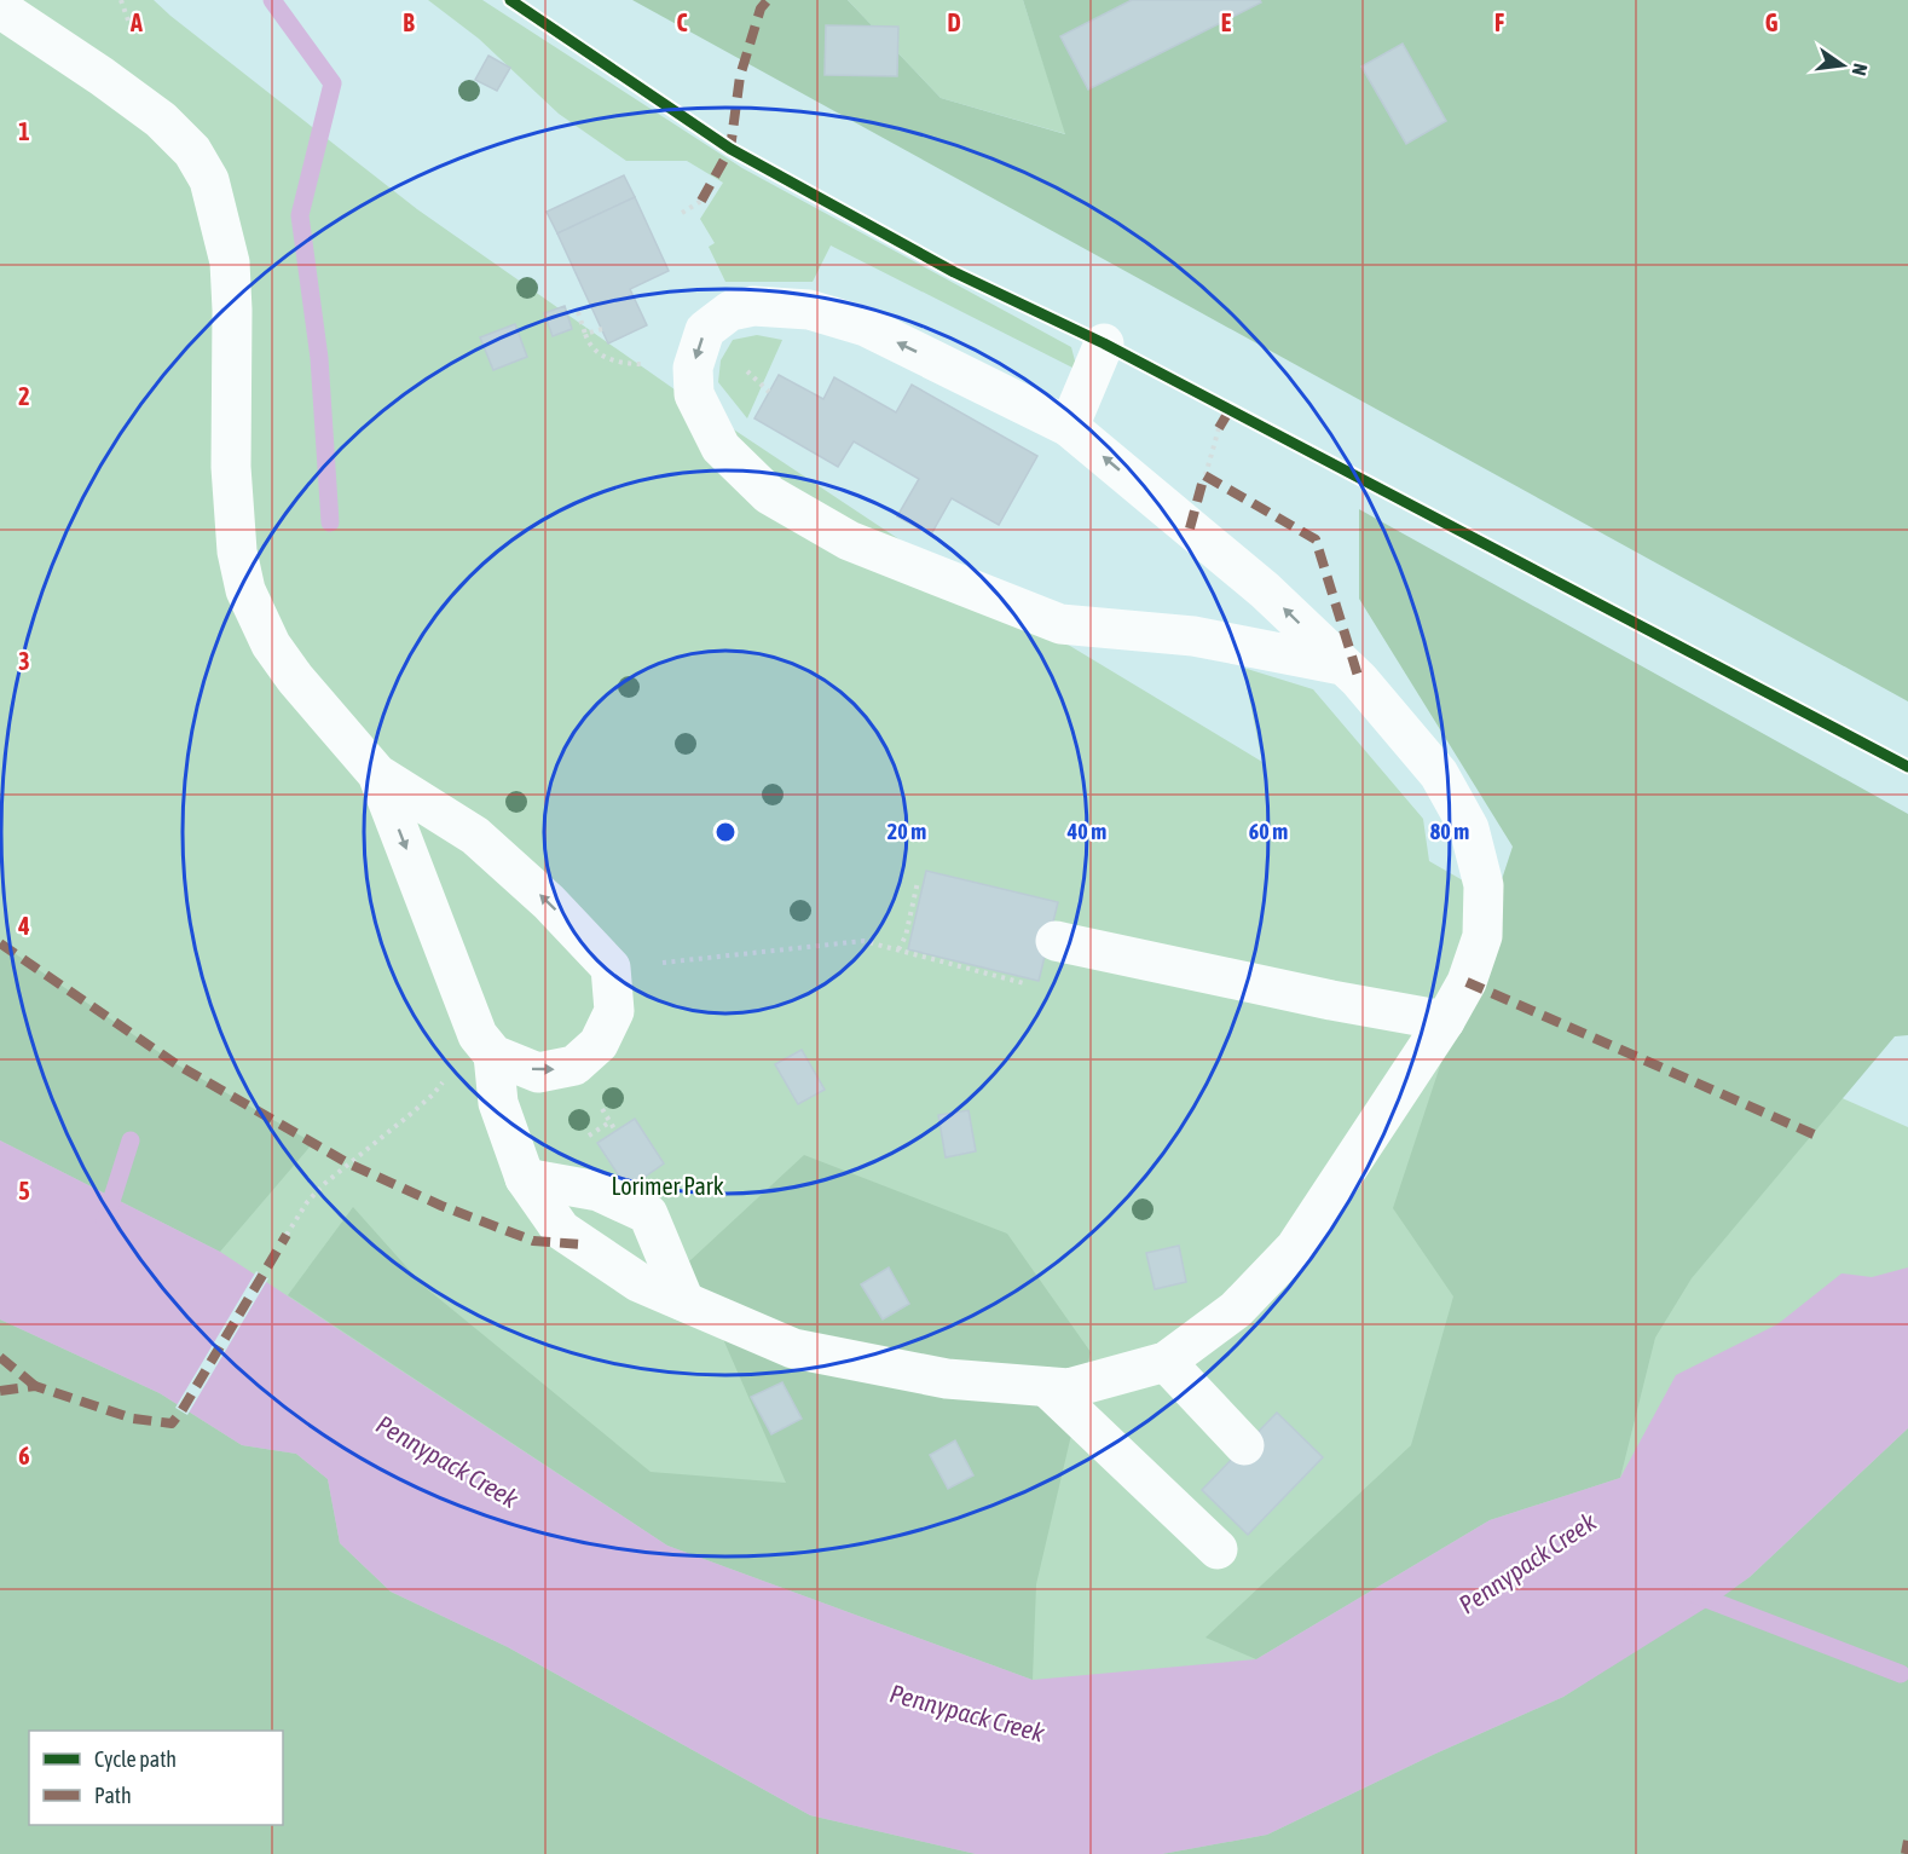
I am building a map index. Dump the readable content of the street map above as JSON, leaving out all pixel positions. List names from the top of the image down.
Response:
{
  "water": ["Pennypack Creek"],
  "parks": ["Lorimer Park"],
  "legend": ["Cycle path", "Path"],
  "north": "right",
  "grid": {
    "columns": [
      "A",
      "B",
      "C",
      "D",
      "E",
      "F",
      "G"
    ],
    "rows": [
      "1",
      "2",
      "3",
      "4",
      "5",
      "6"
    ]
  },
  "rings": [
    "20 m",
    "40 m",
    "60 m",
    "80 m"
  ]
}
